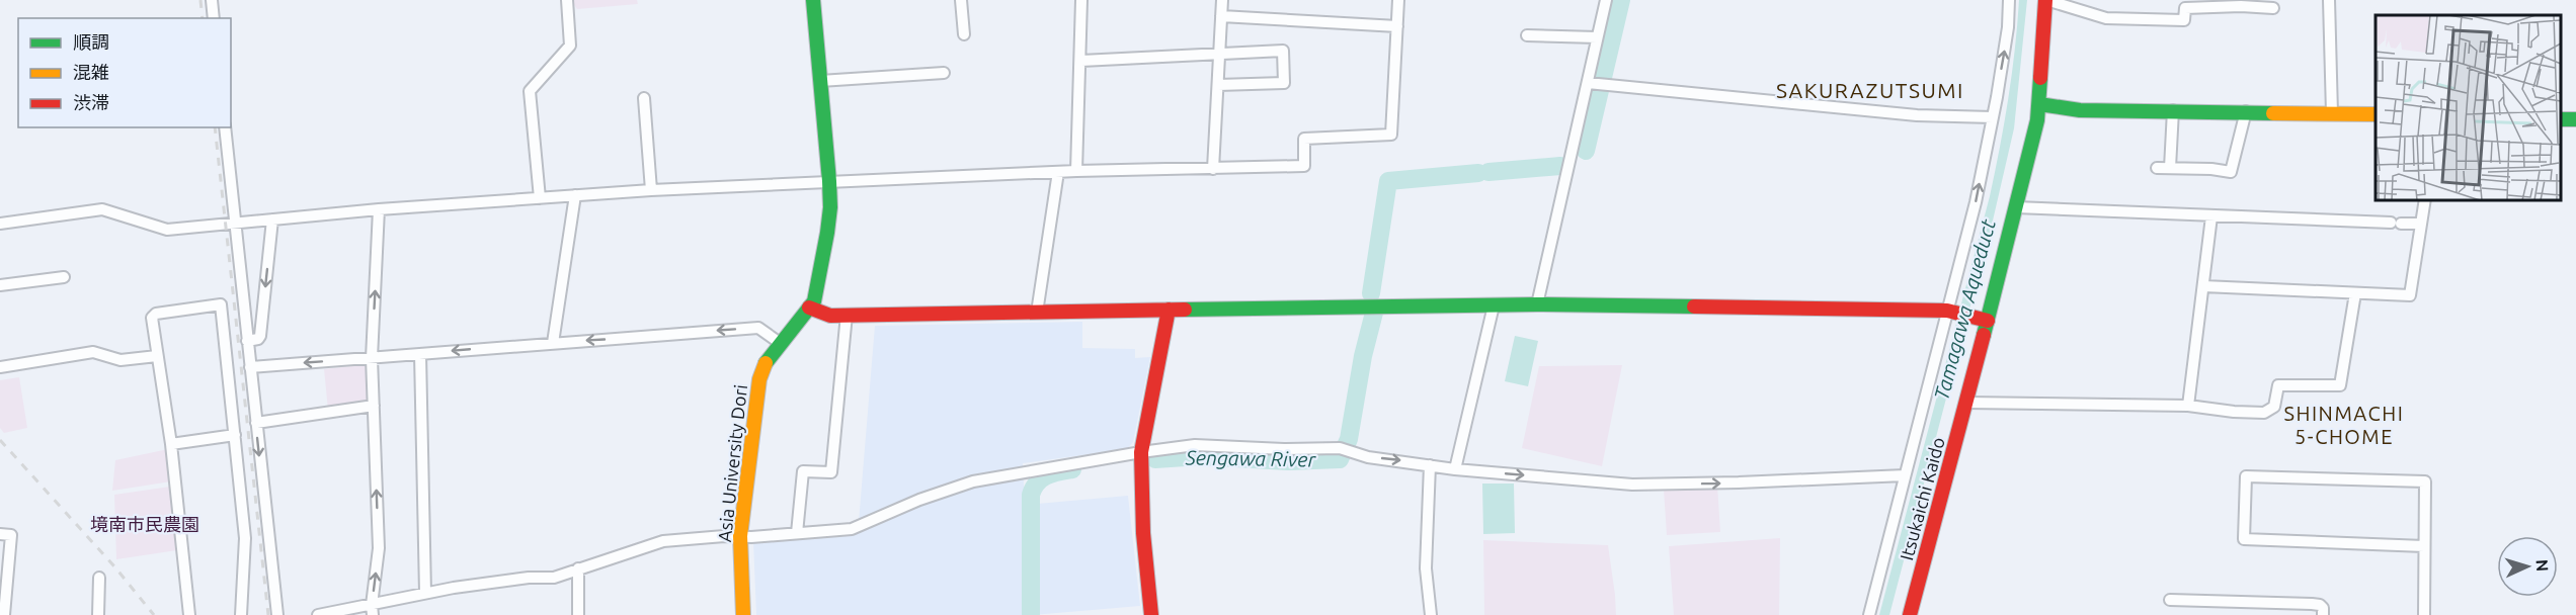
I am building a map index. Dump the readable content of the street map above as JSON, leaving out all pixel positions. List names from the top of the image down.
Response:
{
  "streets": {
    "street": ["Asia University Dori", "Itsukaichi Kaido"]
  },
  "districts": ["SAKURAZUTSUMI", "SHINMACHI 5-CHOME"],
  "water": ["Tamagawa Aqueduct", "Sengawa River"],
  "parks": ["境南市民農園"],
  "legend": ["順調", "混雑", "渋滞"],
  "north": "right"
}
